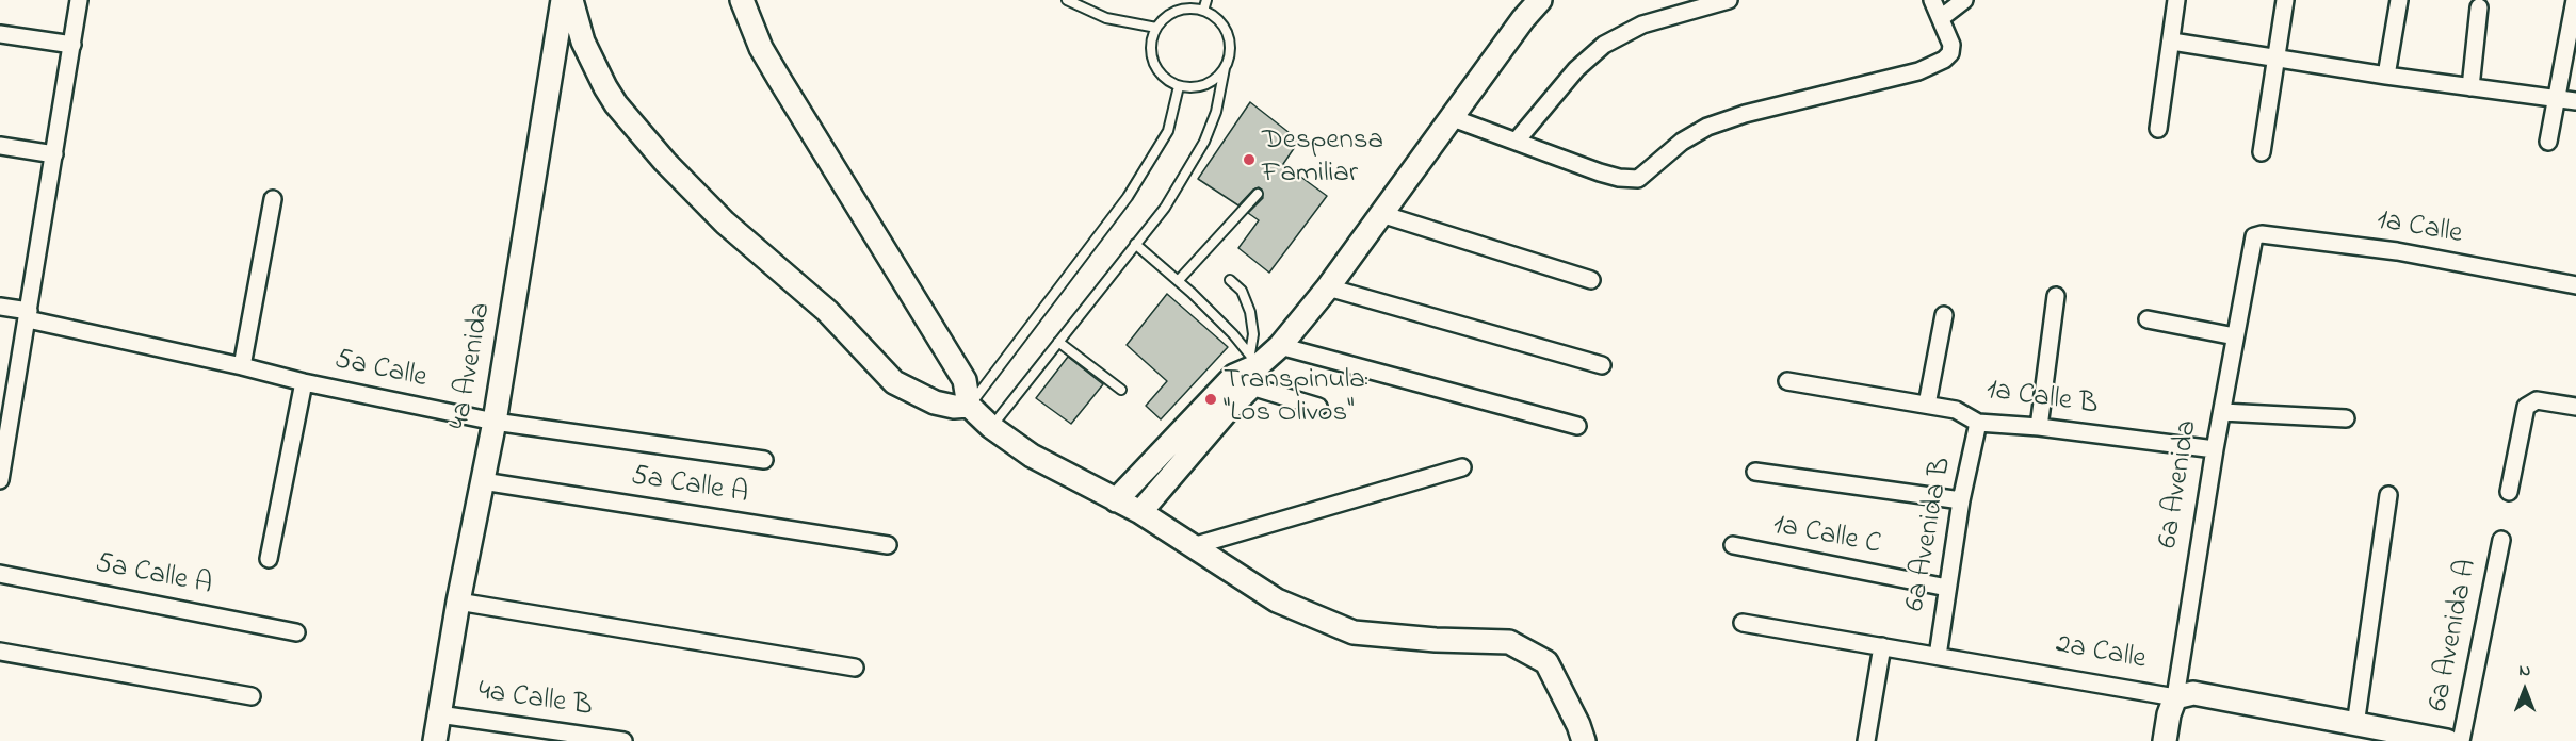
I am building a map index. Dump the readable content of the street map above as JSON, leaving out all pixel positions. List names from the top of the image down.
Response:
{
  "streets": {
    "street": [
      "1a Calle",
      "4a Avenida",
      "5a Calle",
      "1a Calle B",
      "6a Avenida",
      "5a Calle A",
      "6a Avenida B",
      "1a Calle C",
      "6a Avenida A",
      "2a Calle",
      "4a Calle B"
    ]
  },
  "crossings": [
    ["1a Calle", "6a Avenida"],
    ["4a Avenida", "5a Calle"],
    ["4a Avenida", "5a Calle A"],
    ["4a Avenida", "4a Calle B"],
    ["1a Calle B", "6a Avenida"],
    ["1a Calle B", "6a Avenida B"],
    ["6a Avenida", "2a Calle"],
    ["6a Avenida B", "1a Calle C"],
    ["6a Avenida B", "2a Calle"]
  ],
  "places": ["Despensa Familiar", "Transpinula: \"Los Olivos\""],
  "north": "top"
}
